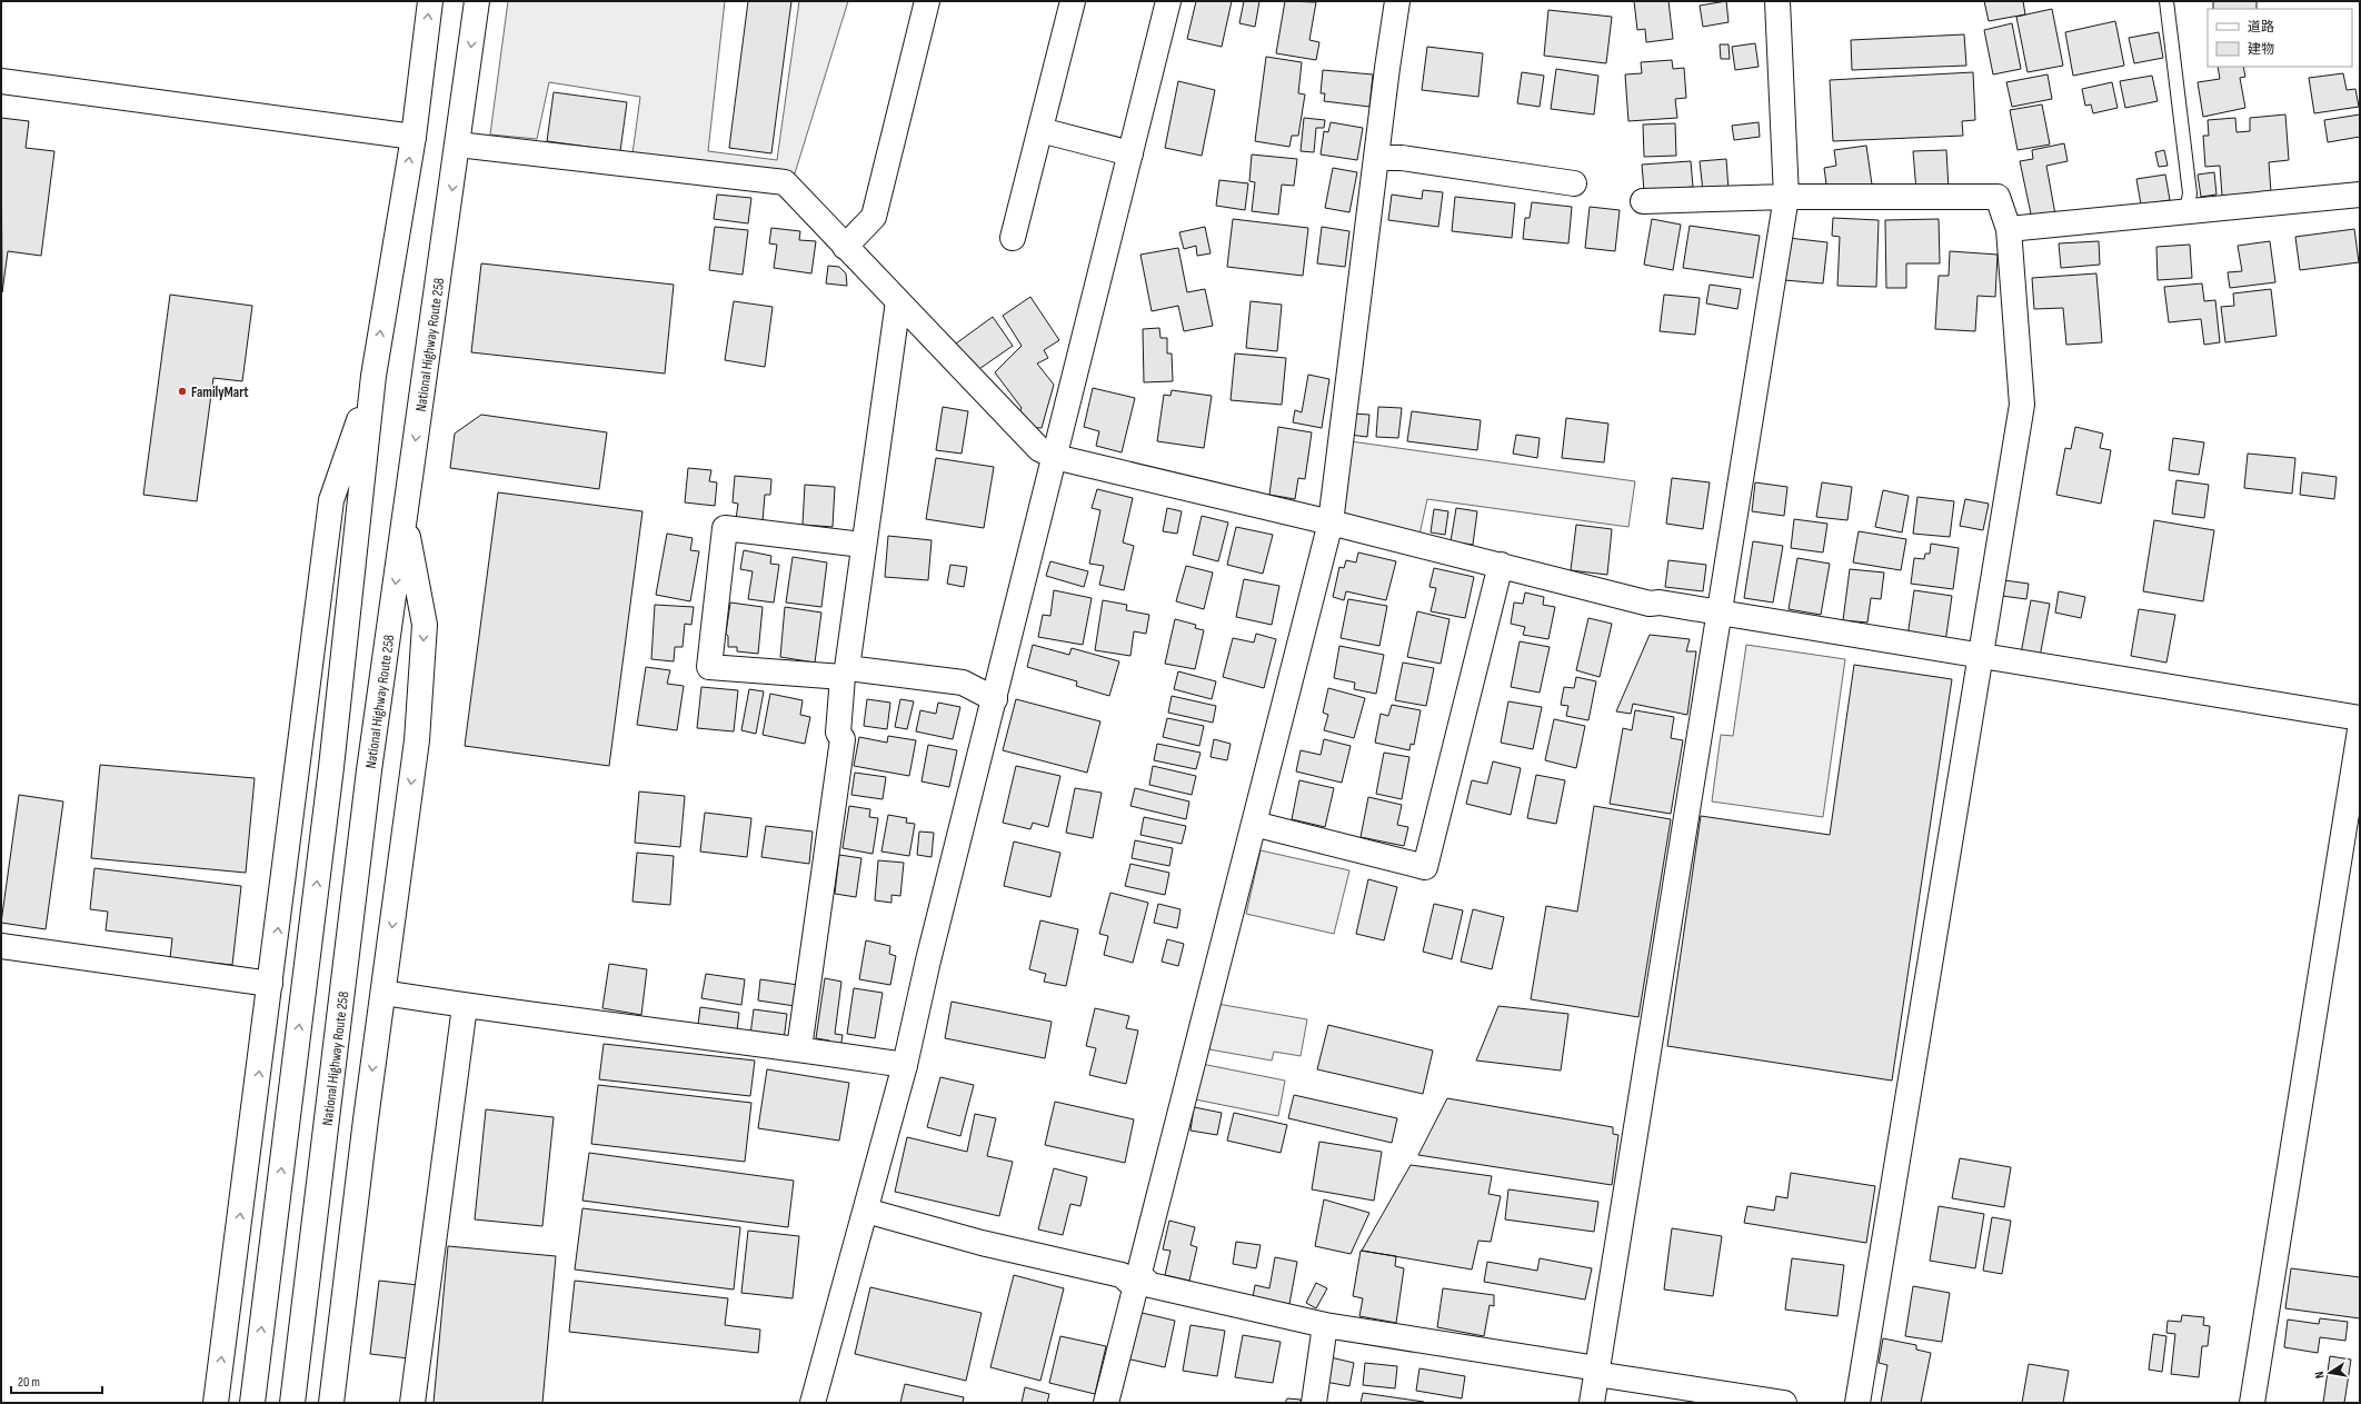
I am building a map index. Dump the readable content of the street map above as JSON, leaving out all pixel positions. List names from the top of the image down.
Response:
{
  "streets": {
    "main road": ["National Highway Route 258"]
  },
  "places": ["FamilyMart"],
  "legend": ["道路", "建物"],
  "scale_bar": "20 m",
  "north": "left"
}
